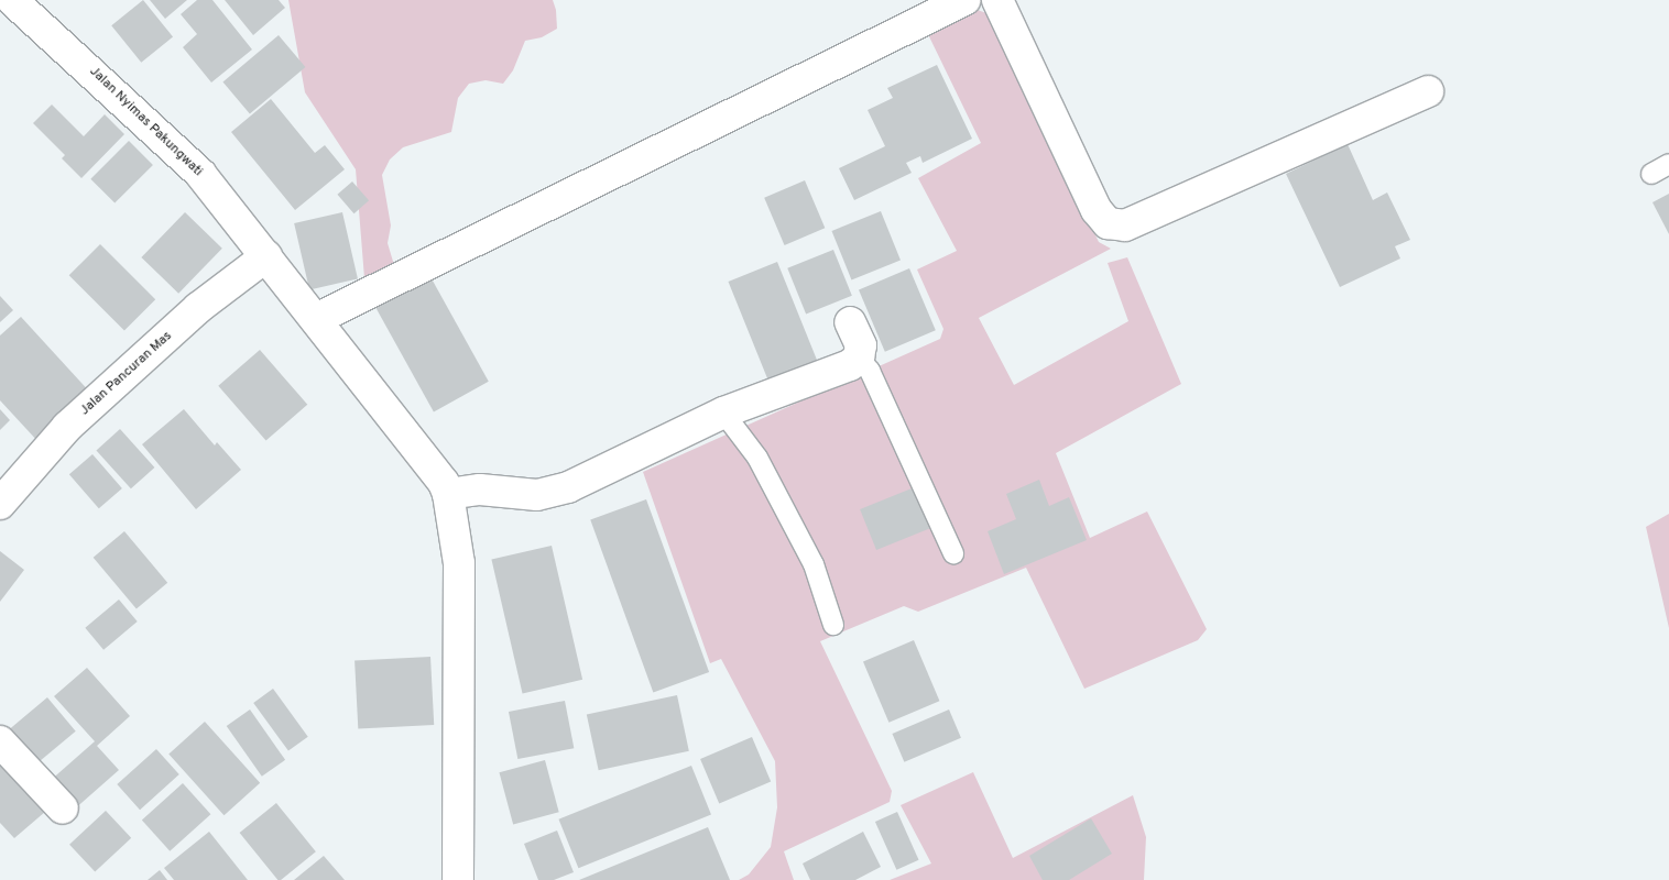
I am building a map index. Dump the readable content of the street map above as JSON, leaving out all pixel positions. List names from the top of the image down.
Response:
{
  "streets": {
    "street": ["Jalan Nyimas Pakungwati", "Jalan Pancuran Mas"]
  },
  "crossings": [
    ["Jalan Nyimas Pakungwati", "Jalan Pancuran Mas"]
  ]
}
